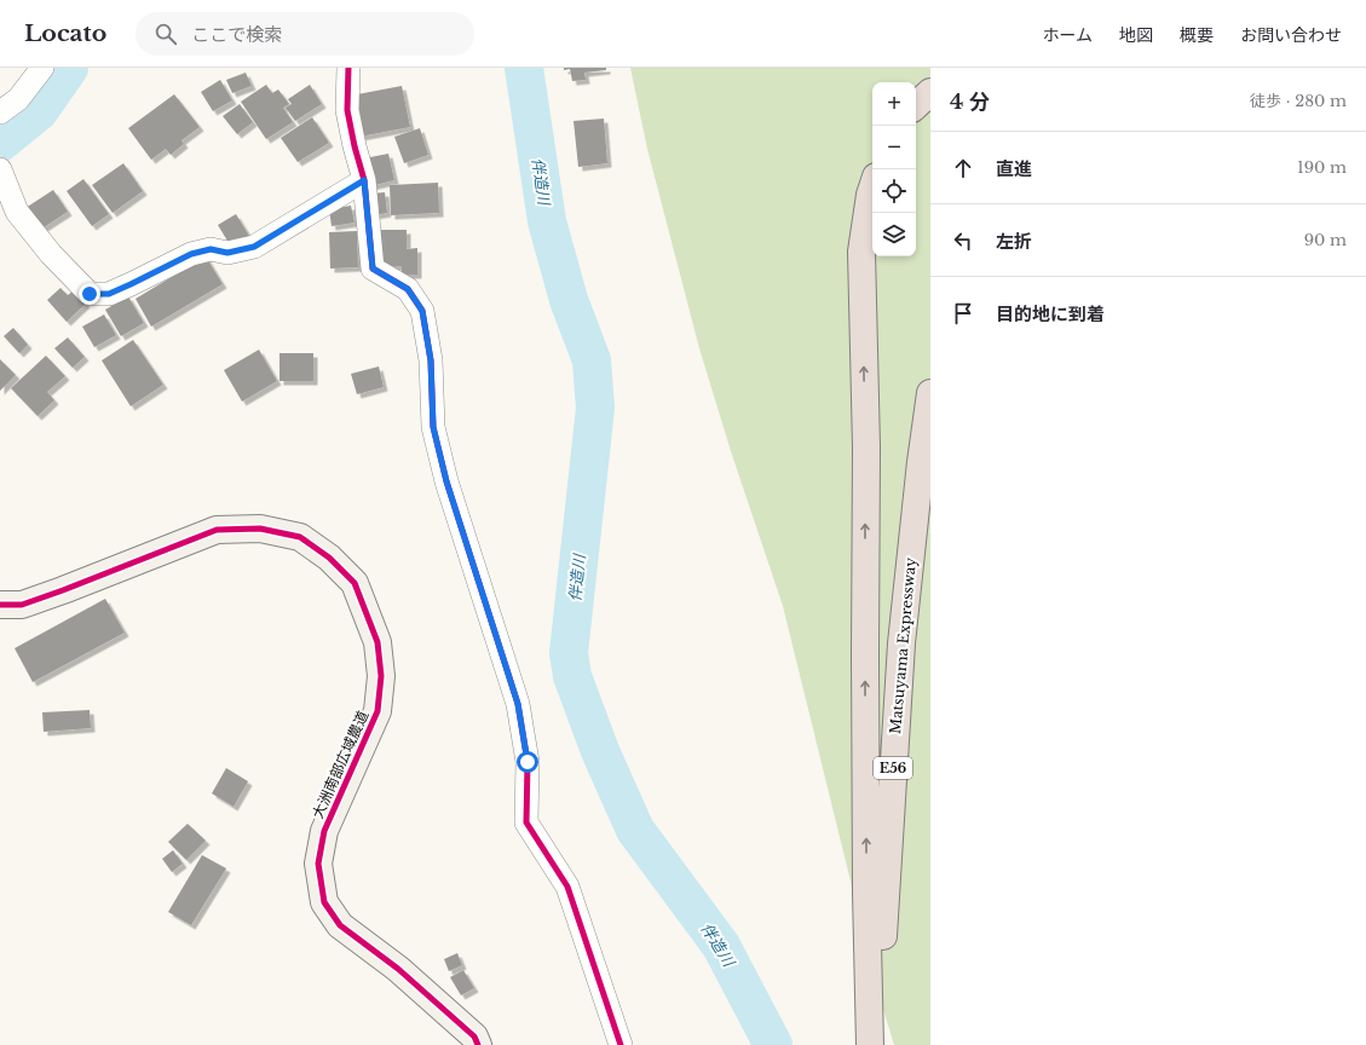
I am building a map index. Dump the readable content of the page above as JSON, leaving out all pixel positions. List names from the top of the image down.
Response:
{
  "streets": {
    "highway": ["Matsuyama Expressway", "E56"],
    "street": ["大洲南部広域農道"]
  },
  "water": ["伴造川"],
  "page": {
    "header": "Locato",
    "search": "ここで検索",
    "nav": [
      "ホーム",
      "地図",
      "概要",
      "お問い合わせ"
    ],
    "heading": ["4 分", "徒歩 · 280 m"],
    "map_buttons": ["+", "−"],
    "list": [
      ["直進", "190 m"],
      ["左折", "90 m"],
      "目的地に到着"
    ]
  }
}
